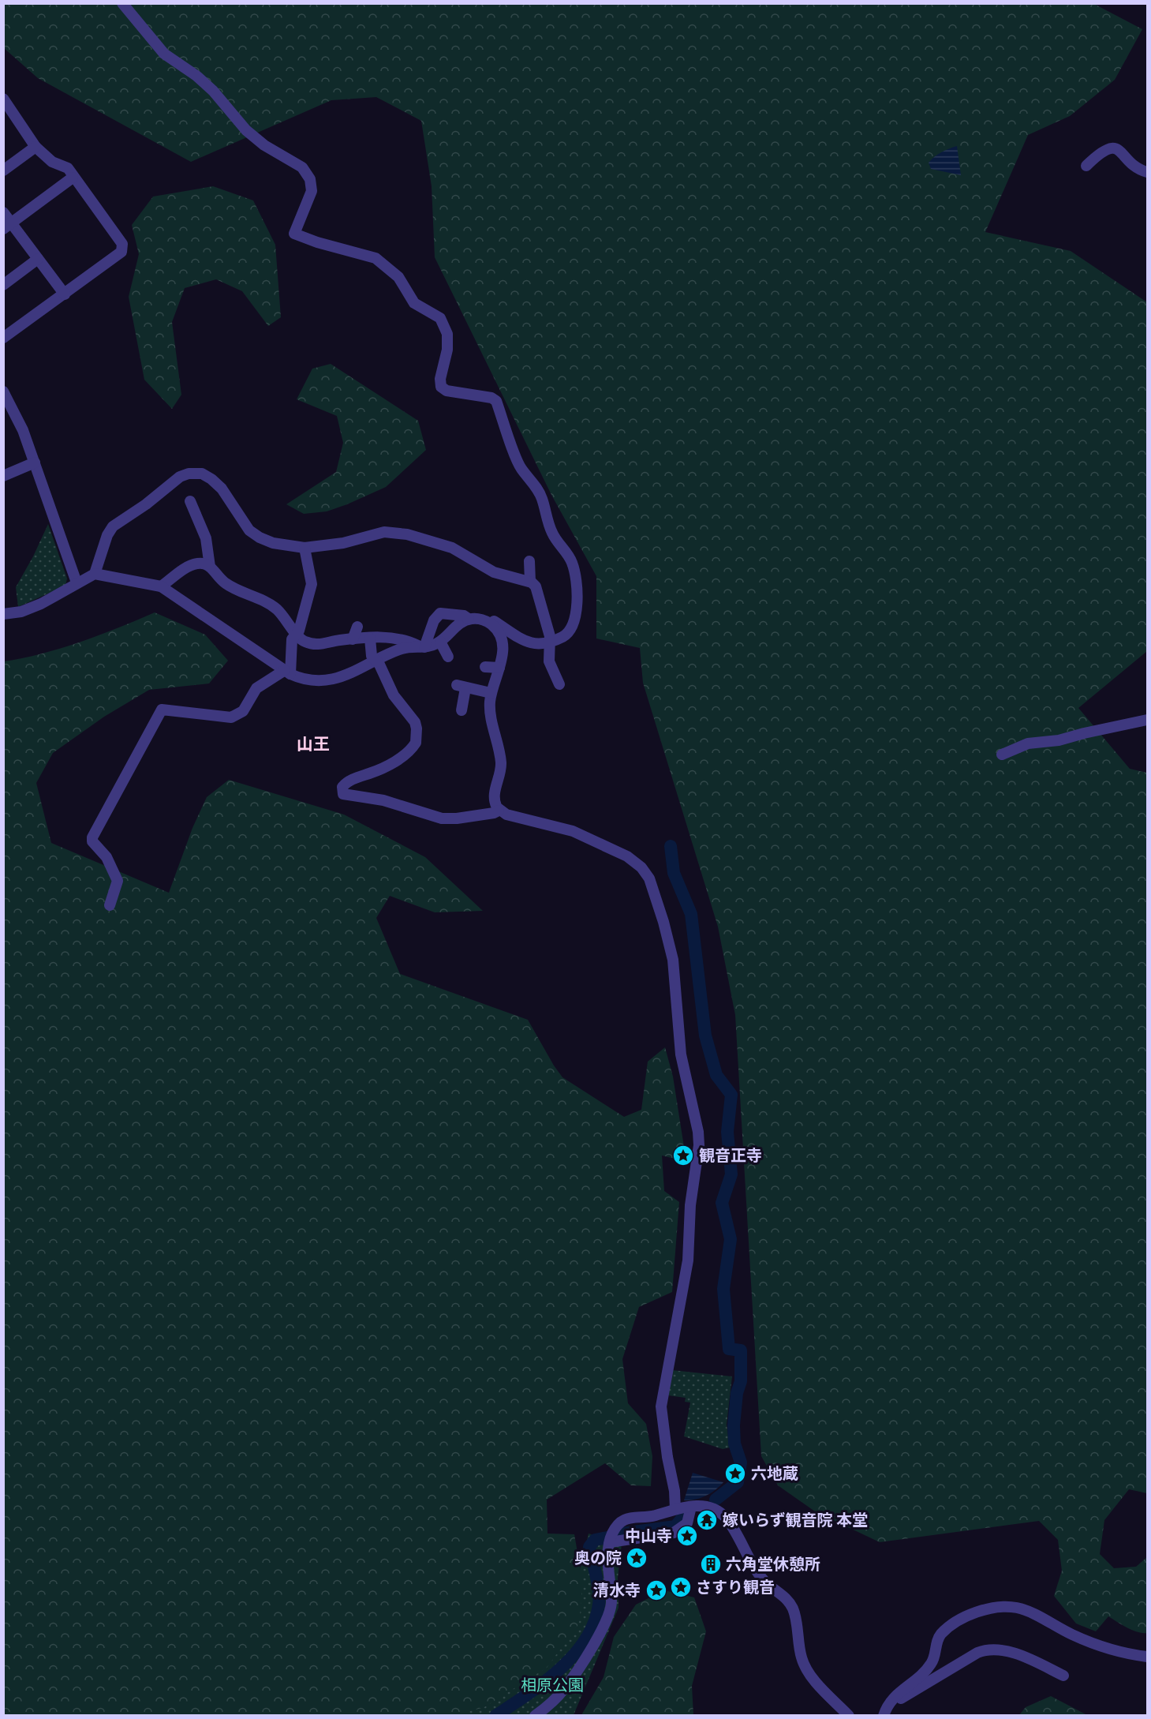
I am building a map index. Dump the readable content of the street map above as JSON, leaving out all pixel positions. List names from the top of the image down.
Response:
{
  "districts": ["山王"],
  "parks": ["相原公園"],
  "places": {
    "place": [
      "観音正寺",
      "六地蔵",
      "中山寺",
      "奥の院",
      "さすり観音",
      "清水寺"
    ],
    "temple": ["嫁いらず観音院 本堂"],
    "building": ["六角堂休憩所"]
  }
}
